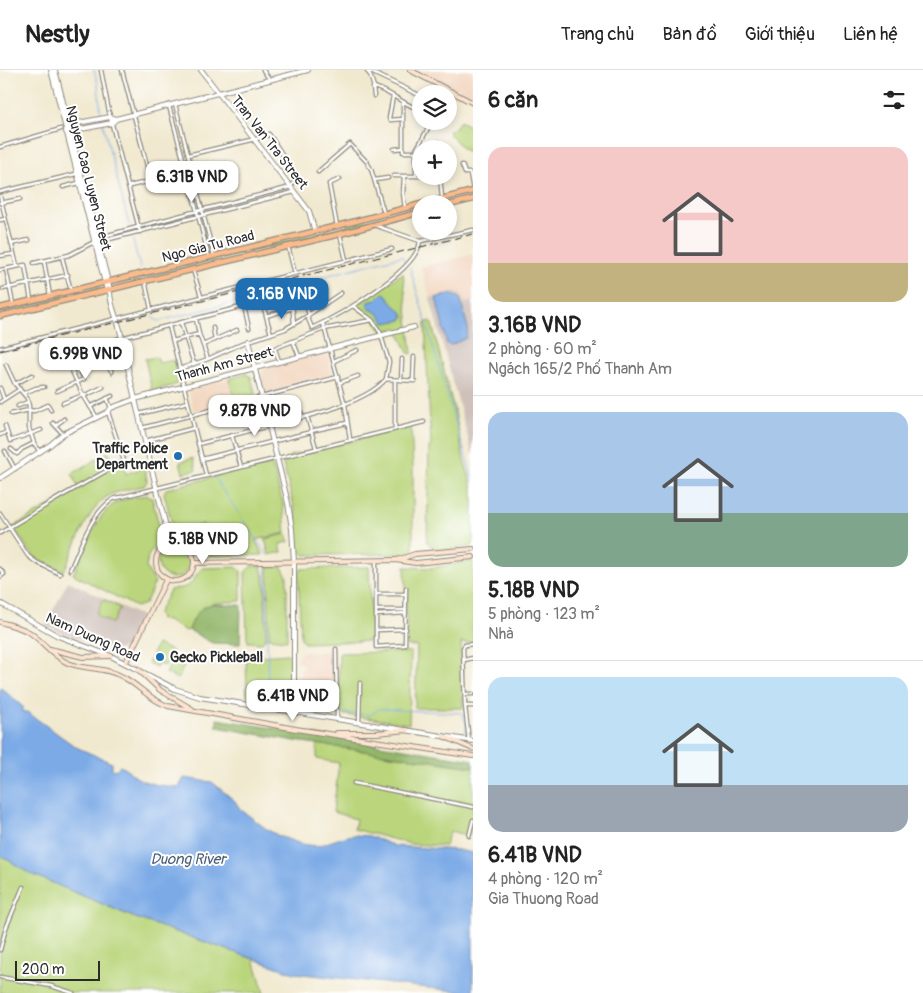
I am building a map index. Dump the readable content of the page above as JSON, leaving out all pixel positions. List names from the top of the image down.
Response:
{
  "streets": {
    "main road": ["Ngo Gia Tu Road"],
    "street": [
      "Tran Van Tra Street",
      "Nguyen Cao Luyen Street",
      "Thanh Am Street",
      "Nam Duong Road"
    ]
  },
  "crossings": [
    ["Tran Van Tra Street", "Ngo Gia Tu Road"],
    ["Nguyen Cao Luyen Street", "Ngo Gia Tu Road"],
    ["Nguyen Cao Luyen Street", "Thanh Am Street"]
  ],
  "water": ["Duong River"],
  "places": ["Traffic Police Department", "Gecko Pickleball"],
  "scale_bar": "200 m",
  "page": {
    "header": "Nestly",
    "nav": [
      "Trang chủ",
      "Bản đồ",
      "Giới thiệu",
      "Liên hệ"
    ],
    "heading": "6 căn",
    "map_buttons": ["+", "−"],
    "list": [
      {
        "name": "3.16B VND",
        "note": "2 phòng · 60 m² · Ngách 165/2 Phố Thanh Am"
      },
      {
        "name": "5.18B VND",
        "note": "5 phòng · 123 m² · Nhà"
      },
      {
        "name": "6.41B VND",
        "note": "4 phòng · 120 m² · Gia Thuong Road"
      }
    ],
    "price": [
      "6.31B VND",
      "3.16B VND",
      "6.99B VND",
      "9.87B VND",
      "5.18B VND",
      "6.41B VND"
    ],
    "scale": "200 m"
  }
}
